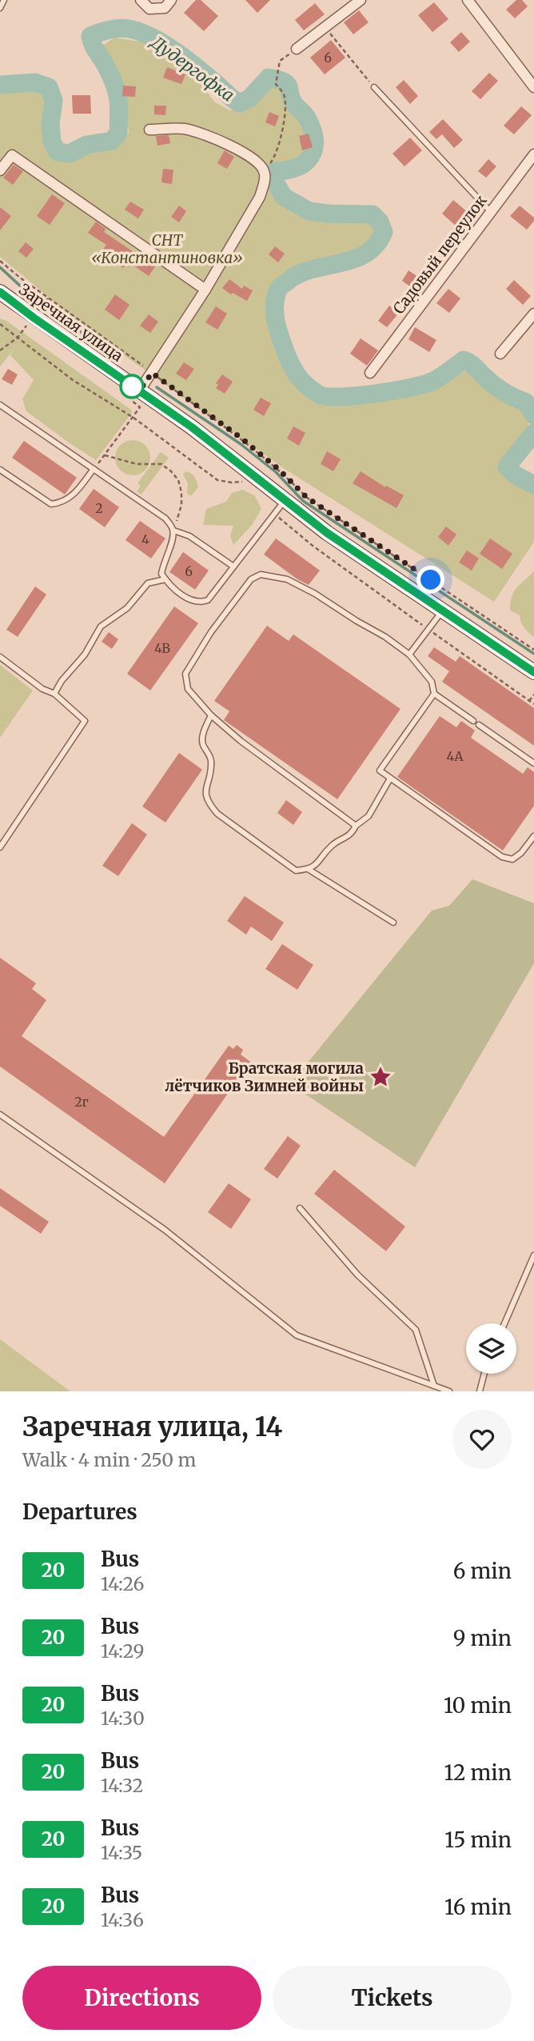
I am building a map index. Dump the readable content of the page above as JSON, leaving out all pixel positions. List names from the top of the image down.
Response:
{
  "streets": {
    "street": ["Садовый переулок", "Заречная улица"]
  },
  "water": ["Дудергофка"],
  "parks": ["СНТ «Константиновка»"],
  "places": {
    "place": ["Братская могила лётчиков Зимней войны"]
  },
  "lines": ["bus line 20"],
  "house_numbers": [
    "6",
    "2",
    "4",
    "6",
    "4В",
    "4А",
    "2г"
  ],
  "page": {
    "heading": [
      ["Заречная улица, 14", "Walk · 4 min · 250 m"],
      "Departures"
    ],
    "list": [
      {
        "mark": "20",
        "name": "Bus",
        "note": "14:26",
        "value": "6 min"
      },
      {
        "mark": "20",
        "name": "Bus",
        "note": "14:29",
        "value": "9 min"
      },
      {
        "mark": "20",
        "name": "Bus",
        "note": "14:30",
        "value": "10 min"
      },
      {
        "mark": "20",
        "name": "Bus",
        "note": "14:32",
        "value": "12 min"
      },
      {
        "mark": "20",
        "name": "Bus",
        "note": "14:35",
        "value": "15 min"
      },
      {
        "mark": "20",
        "name": "Bus",
        "note": "14:36",
        "value": "16 min"
      }
    ],
    "buttons": ["Directions", "Tickets"]
  }
}
